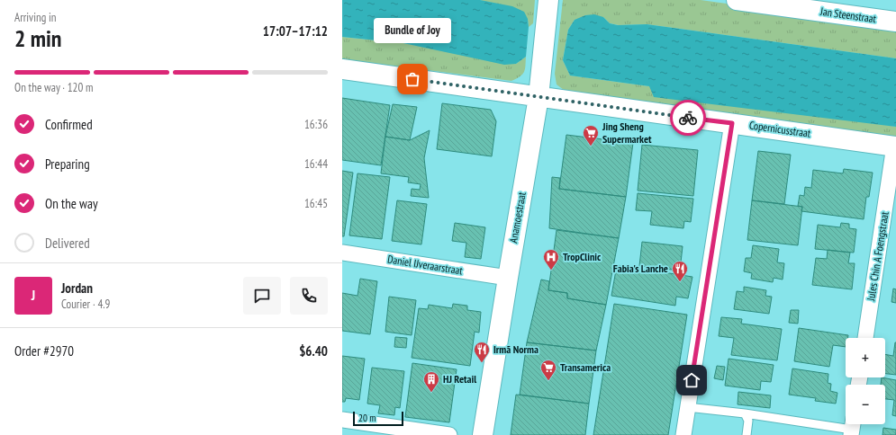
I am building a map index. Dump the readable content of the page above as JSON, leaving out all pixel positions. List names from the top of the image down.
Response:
{
  "streets": {
    "street": [
      "Jan Steenstraat",
      "Copernicusstraat",
      "Anamoestraat",
      "Jules Chin A Foengstraat",
      "Daniel IJveraarstraat"
    ]
  },
  "crossings": [
    ["Copernicusstraat", "Anamoestraat"],
    ["Copernicusstraat", "Jules Chin A Foengstraat"],
    ["Anamoestraat", "Daniel IJveraarstraat"]
  ],
  "places": {
    "other": ["Bundle of Joy"],
    "supermarket": ["Jing Sheng Supermarket", "Transamerica"],
    "hospital": ["TropClinic"],
    "restaurant": ["Fabia's Lanche", "Irmã Norma"],
    "building": ["HJ Retail"]
  },
  "scale_bar": "20 m",
  "page": {
    "heading": ["2 min", "Arriving in", "17:07–17:12"],
    "panel": [
      "Jordan",
      "Courier · 4.9",
      "Order #2970",
      "$6.40"
    ],
    "bubble": "Bundle of Joy",
    "bar": "On the way · 120 m",
    "list": [
      ["Confirmed", "16:36"],
      ["Preparing", "16:44"],
      ["On the way", "16:45"],
      "Delivered"
    ],
    "round": "J",
    "map_buttons": ["+", "−"],
    "scale": "20 m"
  }
}
